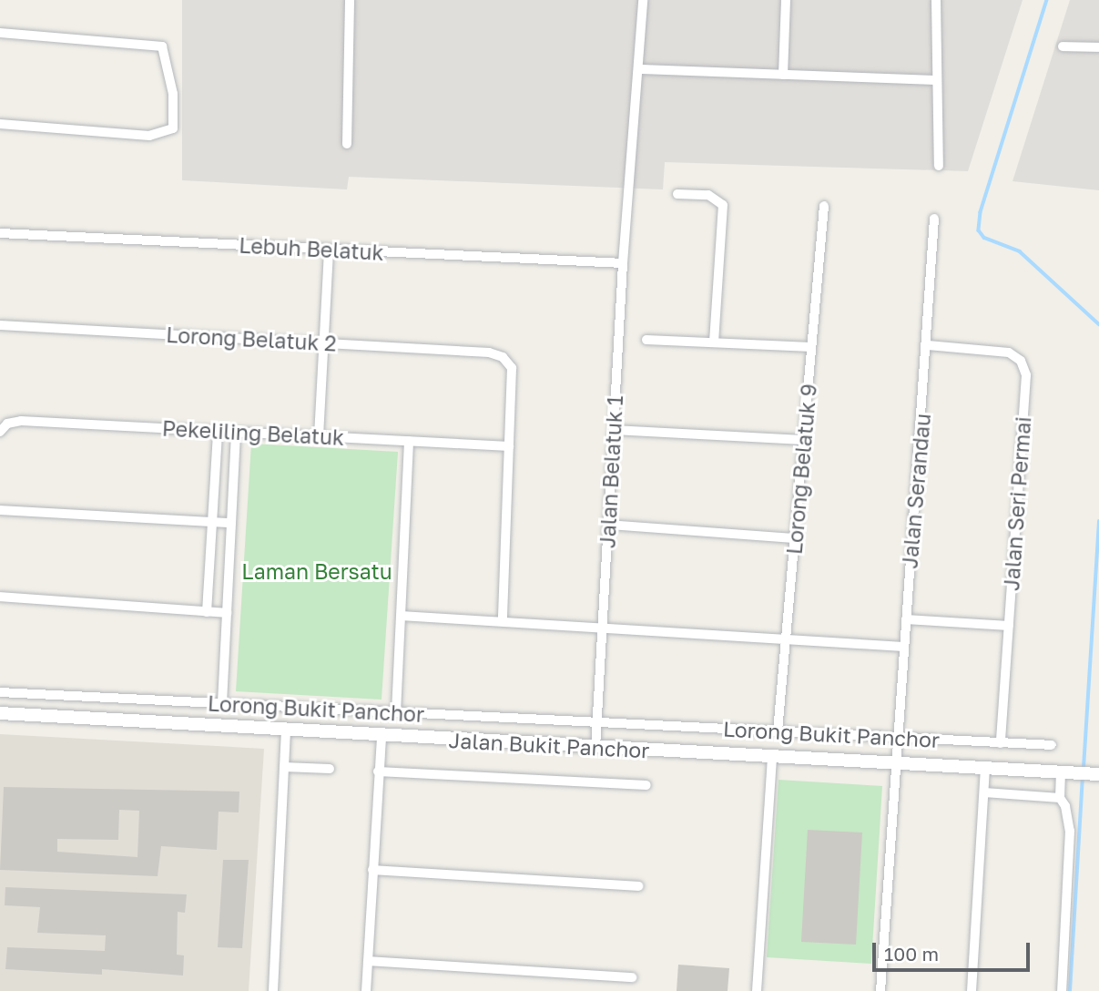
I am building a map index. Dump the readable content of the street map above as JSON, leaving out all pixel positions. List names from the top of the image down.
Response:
{
  "streets": {
    "main road": ["Jalan Bukit Panchor"],
    "street": [
      "Lebuh Belatuk",
      "Lorong Belatuk 2",
      "Pekeliling Belatuk",
      "Lorong Belatuk 9",
      "Jalan Belatuk 1",
      "Jalan Serandau",
      "Jalan Seri Permai",
      "Lorong Bukit Panchor"
    ]
  },
  "crossings": [
    ["Lebuh Belatuk", "Jalan Belatuk 1"],
    ["Lorong Belatuk 2", "Pekeliling Belatuk"],
    ["Lorong Belatuk 9", "Lorong Bukit Panchor"],
    ["Jalan Belatuk 1", "Lorong Bukit Panchor"],
    ["Jalan Belatuk 1", "Jalan Bukit Panchor"],
    ["Jalan Serandau", "Jalan Seri Permai"],
    ["Jalan Serandau", "Lorong Bukit Panchor"],
    ["Jalan Serandau", "Jalan Bukit Panchor"],
    ["Jalan Seri Permai", "Lorong Bukit Panchor"]
  ],
  "parks": ["Laman Bersatu"],
  "scale_bar": "100 m"
}
